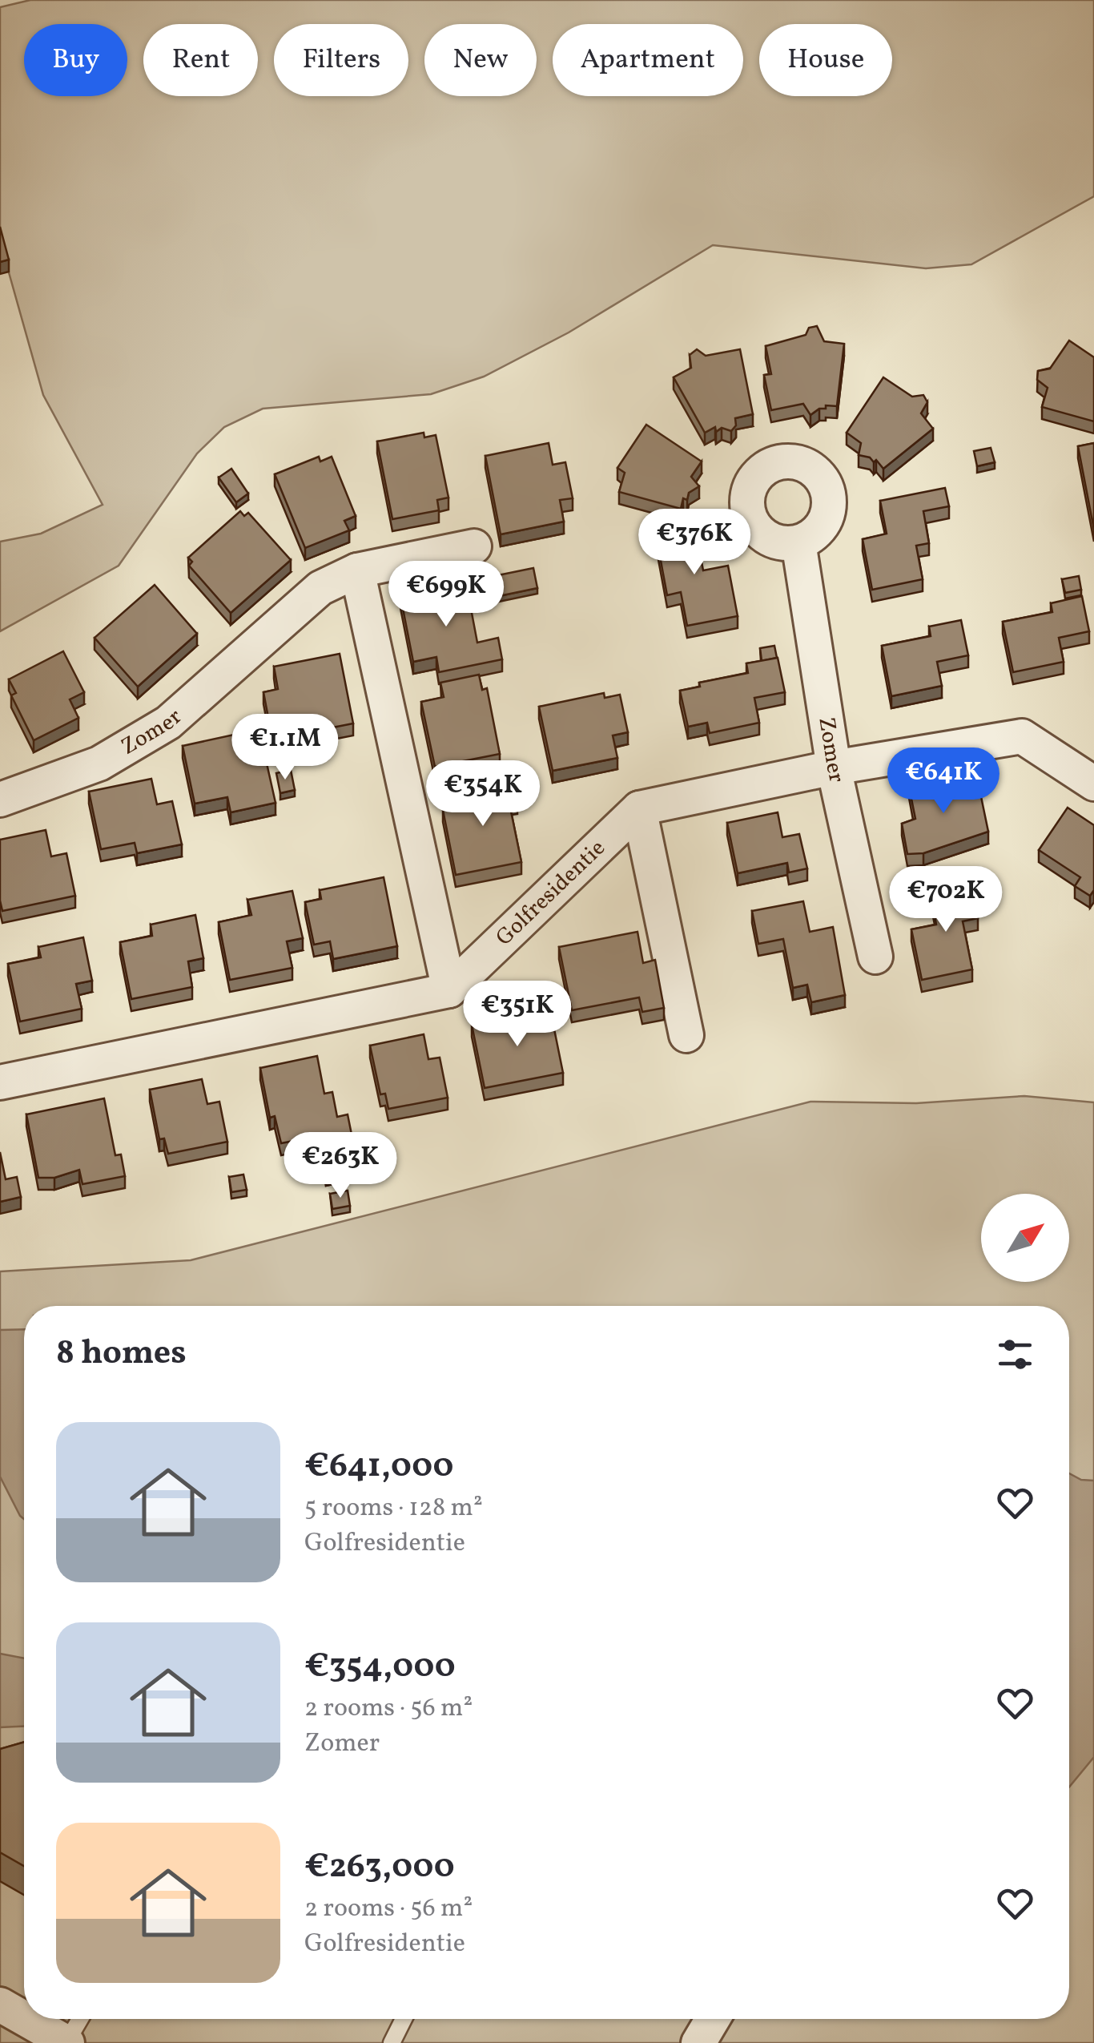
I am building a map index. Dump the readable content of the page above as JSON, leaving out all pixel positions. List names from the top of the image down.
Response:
{
  "streets": {
    "street": ["Zomer", "Golfresidentie"]
  },
  "north": "top right",
  "page": {
    "chip": [
      "Buy",
      "Rent",
      "Filters",
      "New",
      "Apartment",
      "House"
    ],
    "price": [
      "€376K",
      "€699K",
      "€1.1M",
      "€641K",
      "€354K",
      "€702K",
      "€351K",
      "€263K"
    ],
    "heading": "8 homes",
    "list": [
      {
        "name": "€641,000",
        "note": "5 rooms · 128 m² · Golfresidentie"
      },
      {
        "name": "€354,000",
        "note": "2 rooms · 56 m² · Zomer"
      },
      {
        "name": "€263,000",
        "note": "2 rooms · 56 m² · Golfresidentie"
      }
    ]
  }
}
